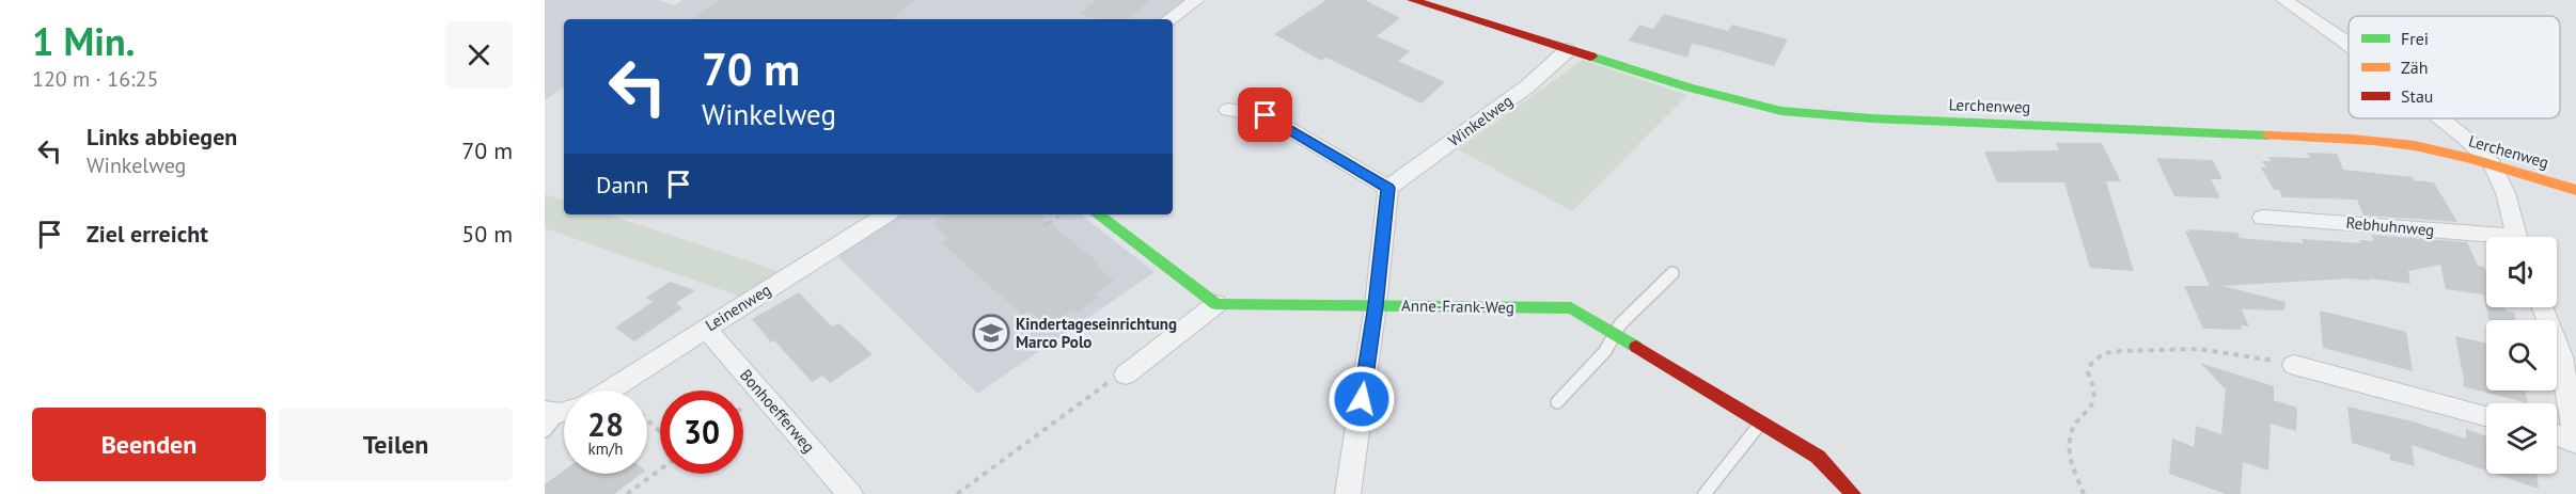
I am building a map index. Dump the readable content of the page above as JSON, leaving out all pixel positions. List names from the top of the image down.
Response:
{
  "streets": {
    "street": [
      "Lerchenweg",
      "Winkelweg",
      "Rebhuhnweg",
      "Anne-Frank-Weg",
      "Leinenweg",
      "Bonhoefferweg"
    ]
  },
  "crossings": [
    ["Lerchenweg", "Winkelweg"],
    ["Lerchenweg", "Rebhuhnweg"],
    ["Leinenweg", "Bonhoefferweg"]
  ],
  "places": {
    "school or university": ["Kindertageseinrichtung Marco Polo"]
  },
  "legend": ["Frei", "Zäh", "Stau"],
  "page": {
    "heading": ["1 Min.", "120 m · 16:25"],
    "turn": ["70 m", "Winkelweg"],
    "list": [
      {
        "name": "Links abbiegen",
        "note": "Winkelweg",
        "value": "70 m"
      },
      {
        "name": "Ziel erreicht",
        "value": "50 m"
      }
    ],
    "then": "Dann",
    "speed": "28 km/h",
    "limit": "30",
    "buttons": ["Beenden", "Teilen"]
  }
}
